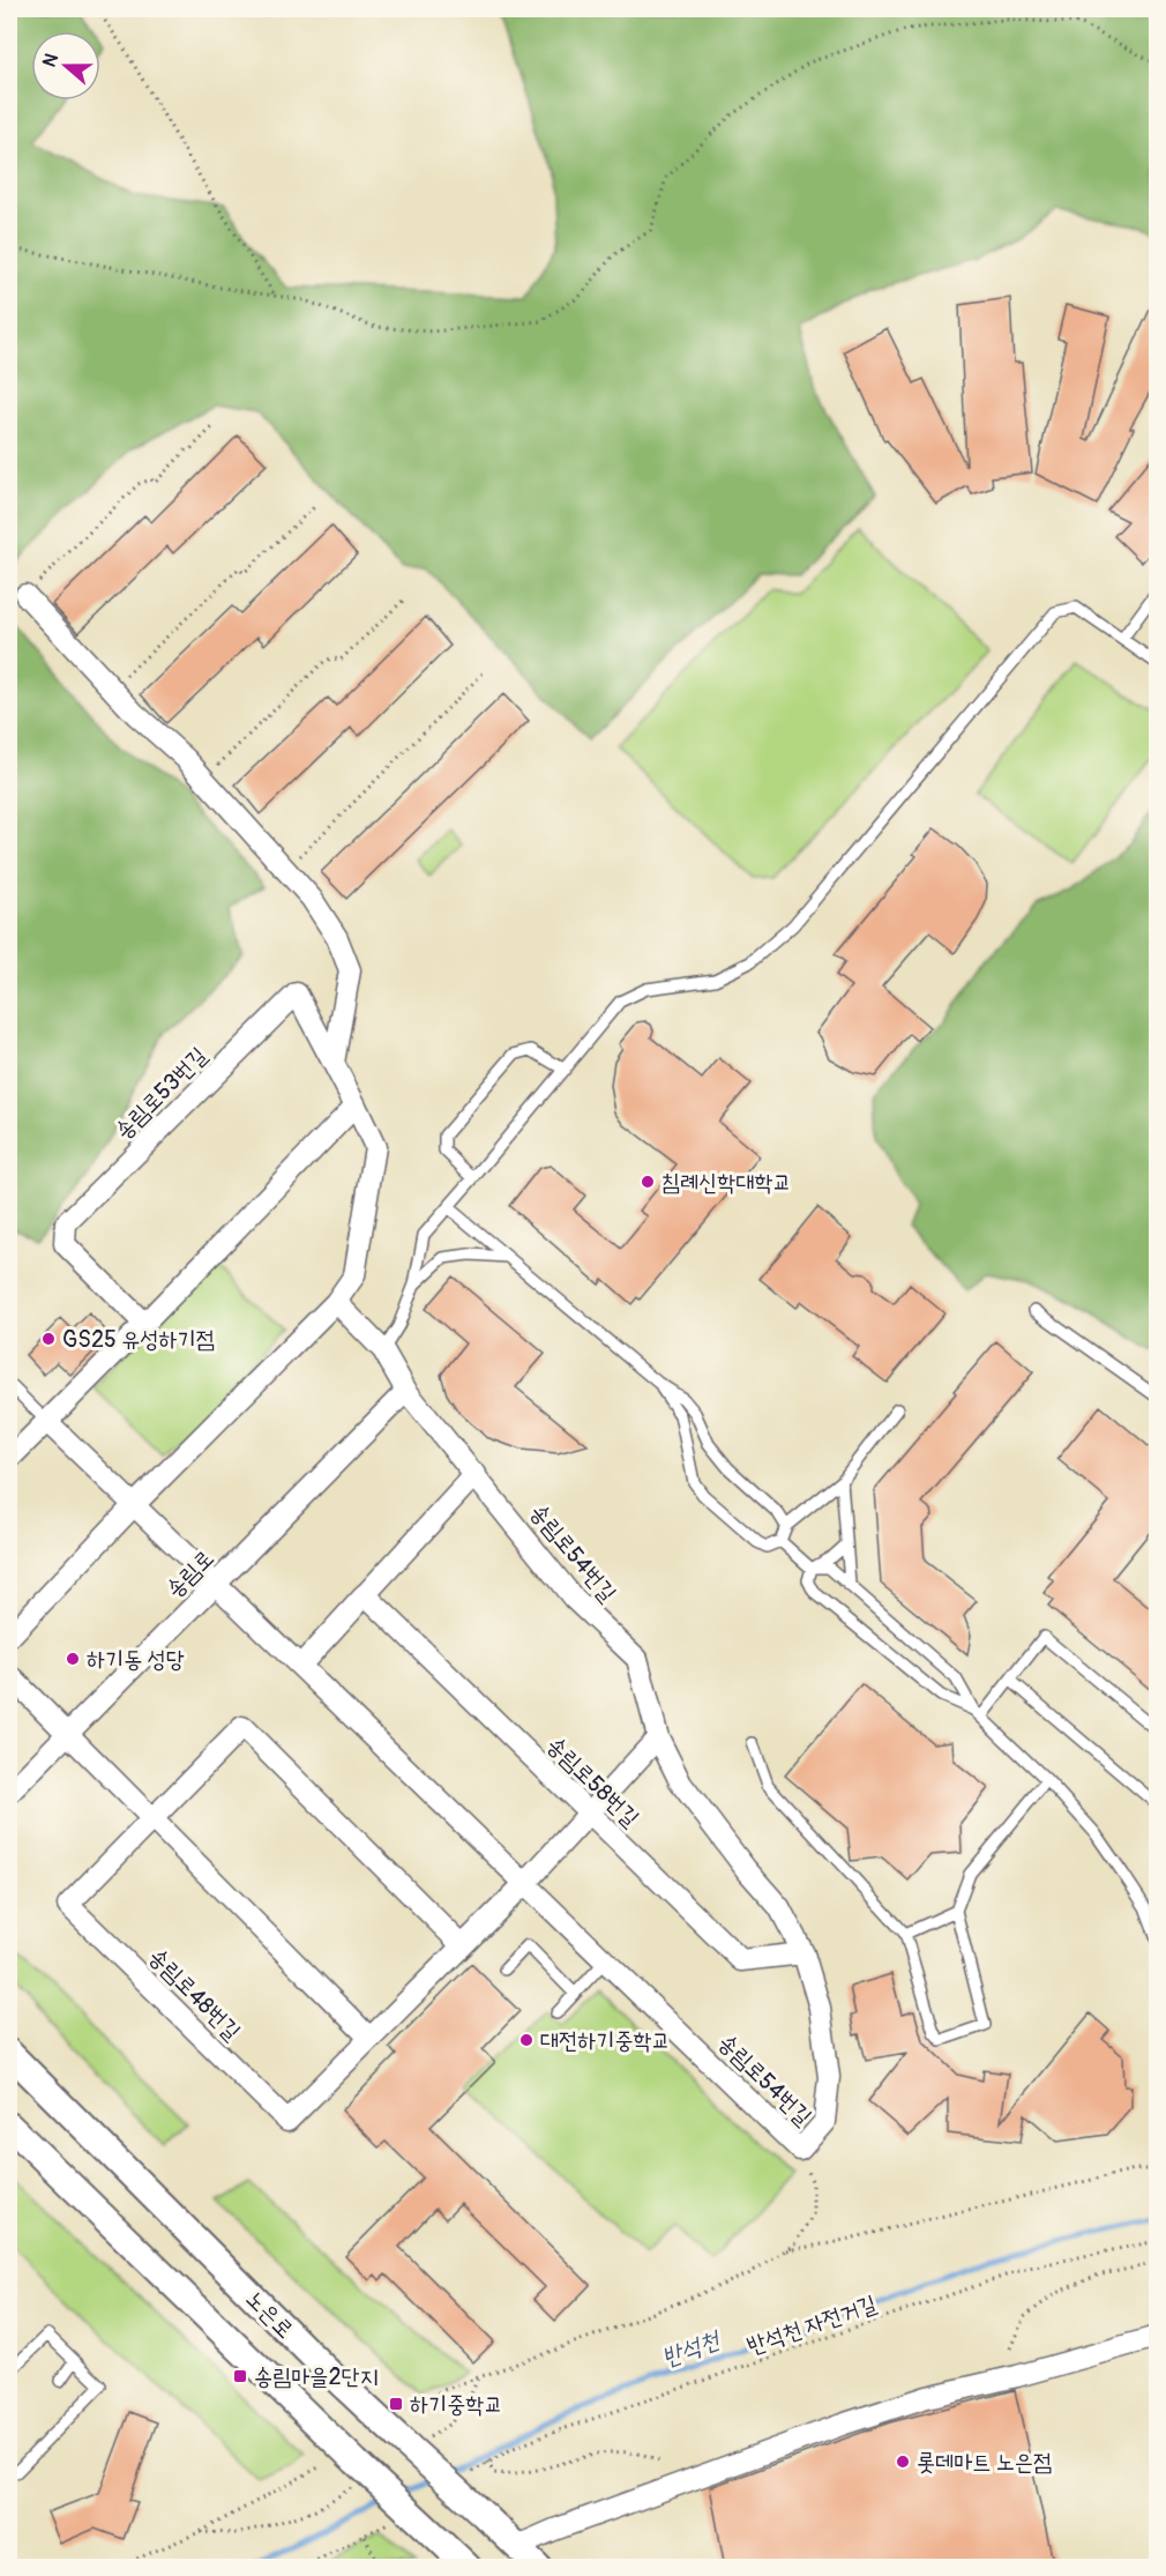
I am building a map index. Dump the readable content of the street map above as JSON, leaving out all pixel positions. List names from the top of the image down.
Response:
{
  "streets": {
    "street": [
      "송림로53번길",
      "송림로54번길",
      "송림로",
      "송림로58번길",
      "송림로48번길",
      "노은로"
    ],
    "path": ["반석천 자전거길"]
  },
  "crossings": [
    ["송림로54번길", "송림로"],
    ["송림로54번길", "송림로58번길"],
    ["송림로54번길", "송림로48번길"],
    ["송림로58번길", "송림로48번길"]
  ],
  "water": ["반석천"],
  "places": {
    "other": [
      "침례신학대학교",
      "GS25 유성하기점",
      "하기동 성당",
      "대전하기중학교",
      "롯데마트 노은점"
    ],
    "transit": ["송림마을2단지", "하기중학교"]
  },
  "north": "left"
}
